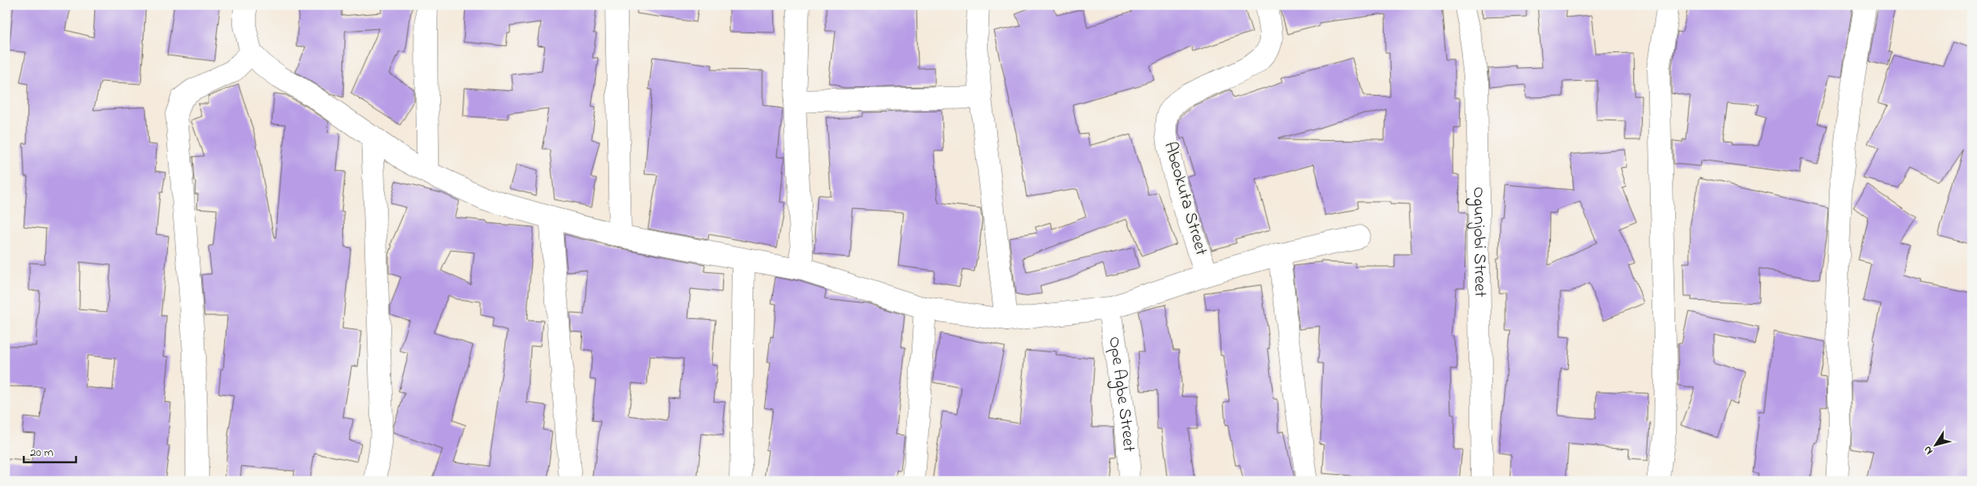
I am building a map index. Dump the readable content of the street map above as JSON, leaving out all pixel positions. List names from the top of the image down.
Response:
{
  "streets": {
    "street": ["Abeokuta Street", "Ogunjobi Street", "Ope Agbe Street"]
  },
  "crossings": [
    ["Abeokuta Street", "Ope Agbe Street"]
  ],
  "scale_bar": "20 m",
  "north": "bottom left"
}
